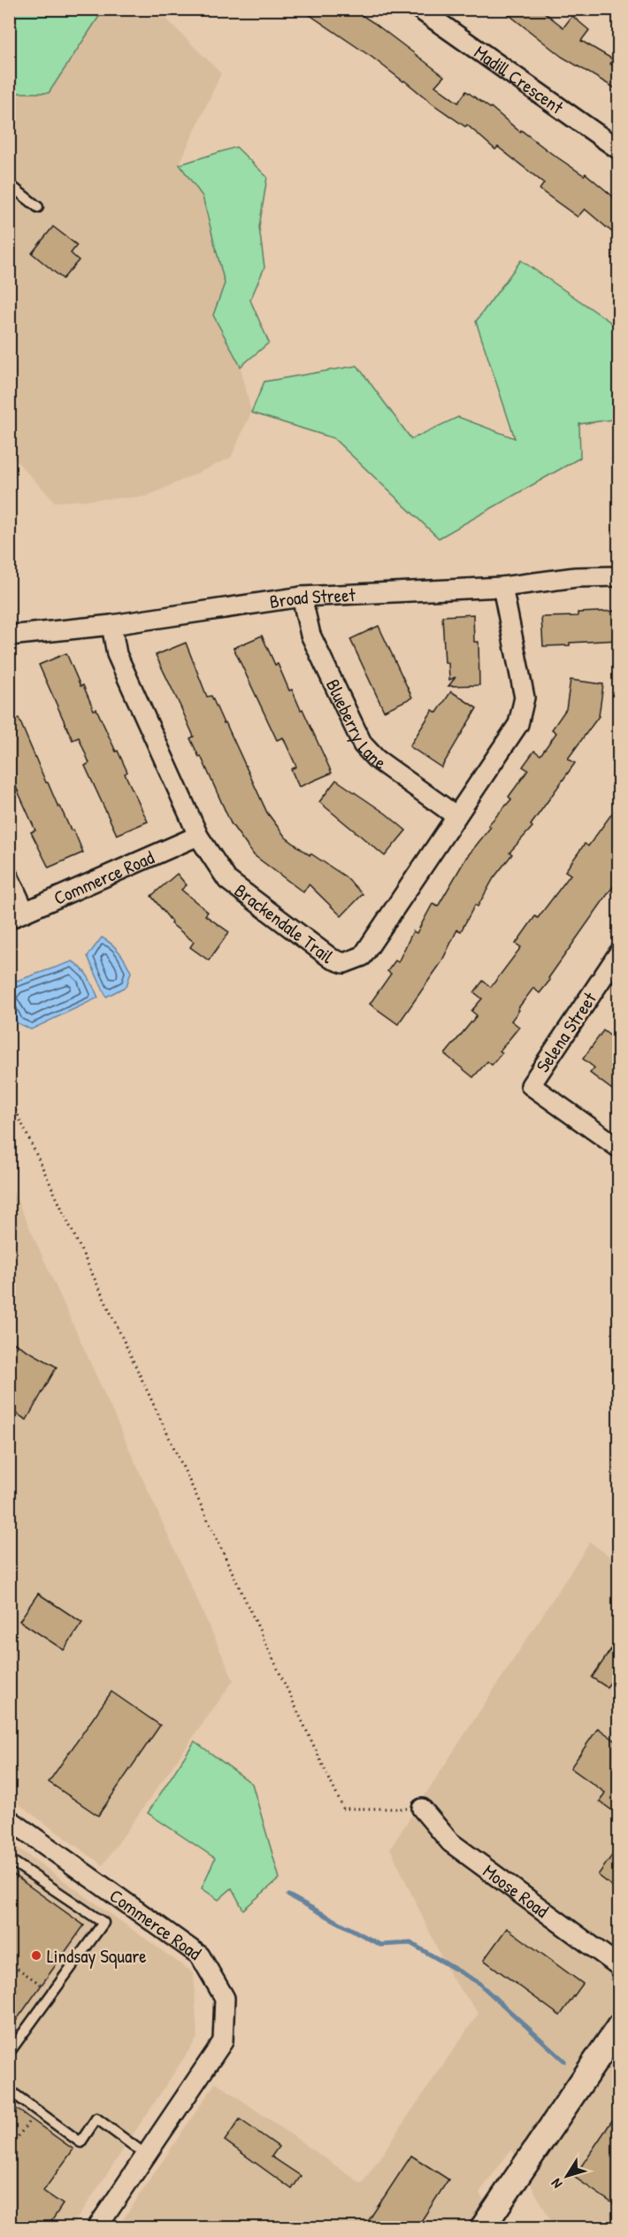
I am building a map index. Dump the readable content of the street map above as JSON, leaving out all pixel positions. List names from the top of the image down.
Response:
{
  "streets": {
    "street": [
      "Madill Crescent",
      "Broad Street",
      "Blueberry Lane",
      "Commerce Road",
      "Brackendale Trail",
      "Selena Street",
      "Moose Road"
    ]
  },
  "crossings": [
    ["Broad Street", "Blueberry Lane"],
    ["Broad Street", "Brackendale Trail"],
    ["Blueberry Lane", "Brackendale Trail"],
    ["Commerce Road", "Brackendale Trail"]
  ],
  "places": ["Lindsay Square"],
  "north": "bottom left"
}
